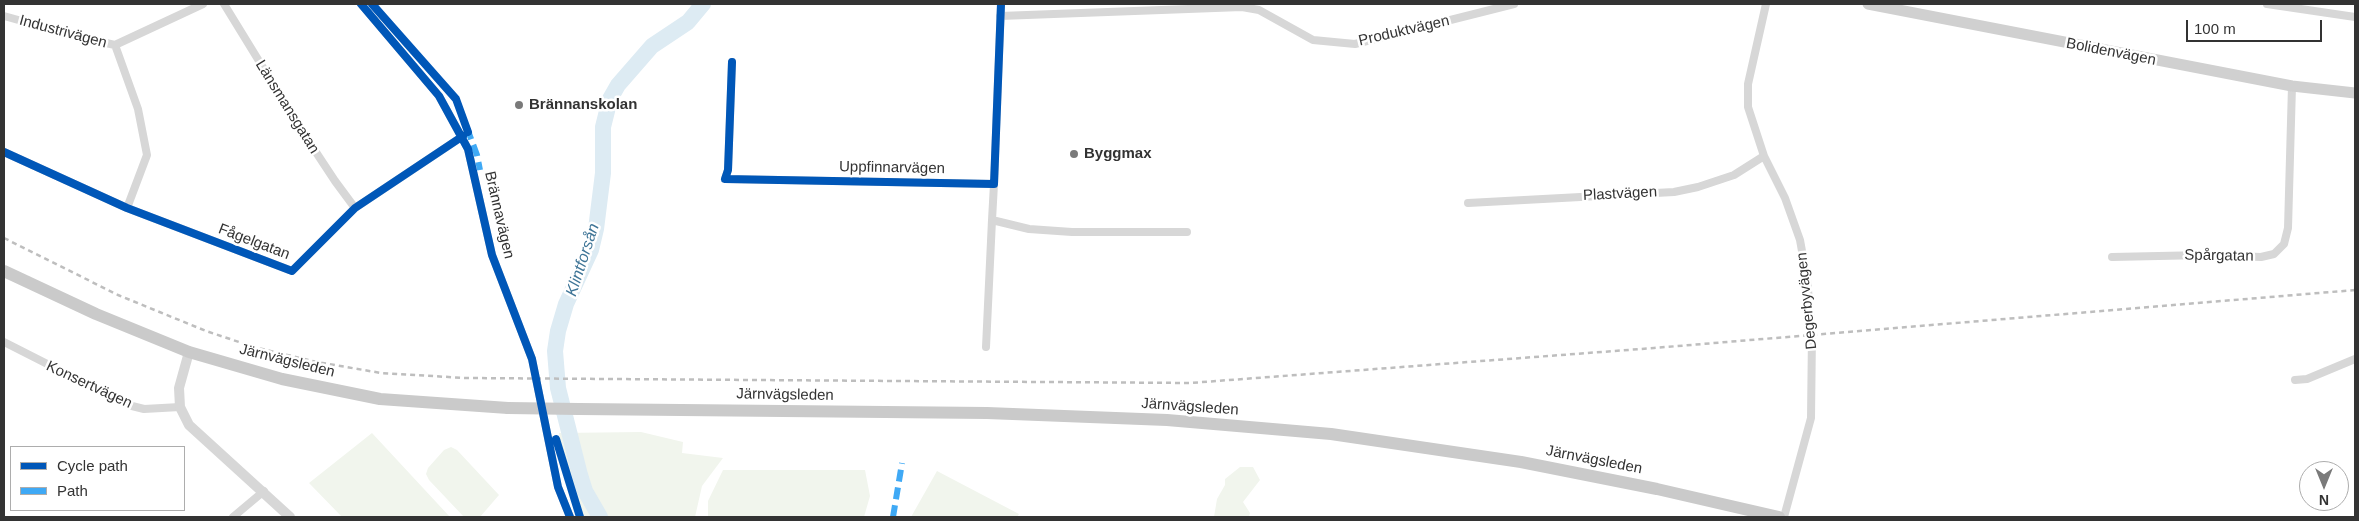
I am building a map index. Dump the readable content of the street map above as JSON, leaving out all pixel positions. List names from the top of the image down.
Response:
{
  "streets": {
    "main road": ["Bolidenvägen", "Järnvägsleden"],
    "street": [
      "Produktvägen",
      "Industrivägen",
      "Länsmansgatan",
      "Uppfinnarvägen",
      "Plastvägen",
      "Brännavägen",
      "Fågelgatan",
      "Spårgatan",
      "Degerbyvägen",
      "Konsertvägen"
    ]
  },
  "crossings": [
    ["Bolidenvägen", "Spårgatan"],
    ["Länsmansgatan", "Fågelgatan"],
    ["Plastvägen", "Degerbyvägen"],
    ["Brännavägen", "Fågelgatan"]
  ],
  "water": ["Klintforsån"],
  "places": ["Brännanskolan", "Byggmax"],
  "legend": ["Cycle path", "Path"],
  "scale_bar": "100 m",
  "north": "bottom"
}
